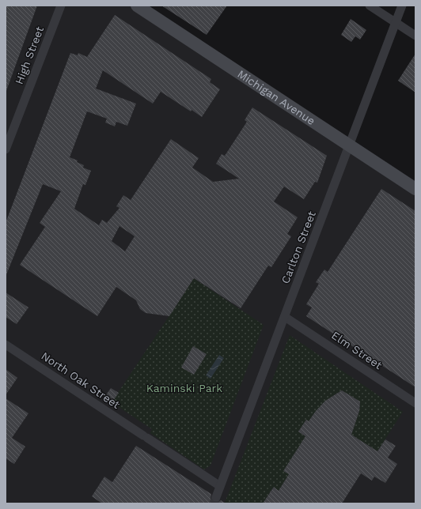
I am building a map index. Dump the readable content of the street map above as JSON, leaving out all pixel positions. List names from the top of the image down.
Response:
{
  "streets": {
    "street": [
      "High Street",
      "Michigan Avenue",
      "Carlton Street",
      "Elm Street",
      "North Oak Street"
    ]
  },
  "crossings": [
    ["Michigan Avenue", "Carlton Street"],
    ["Carlton Street", "Elm Street"],
    ["Carlton Street", "North Oak Street"]
  ],
  "parks": ["Kaminski Park"]
}
